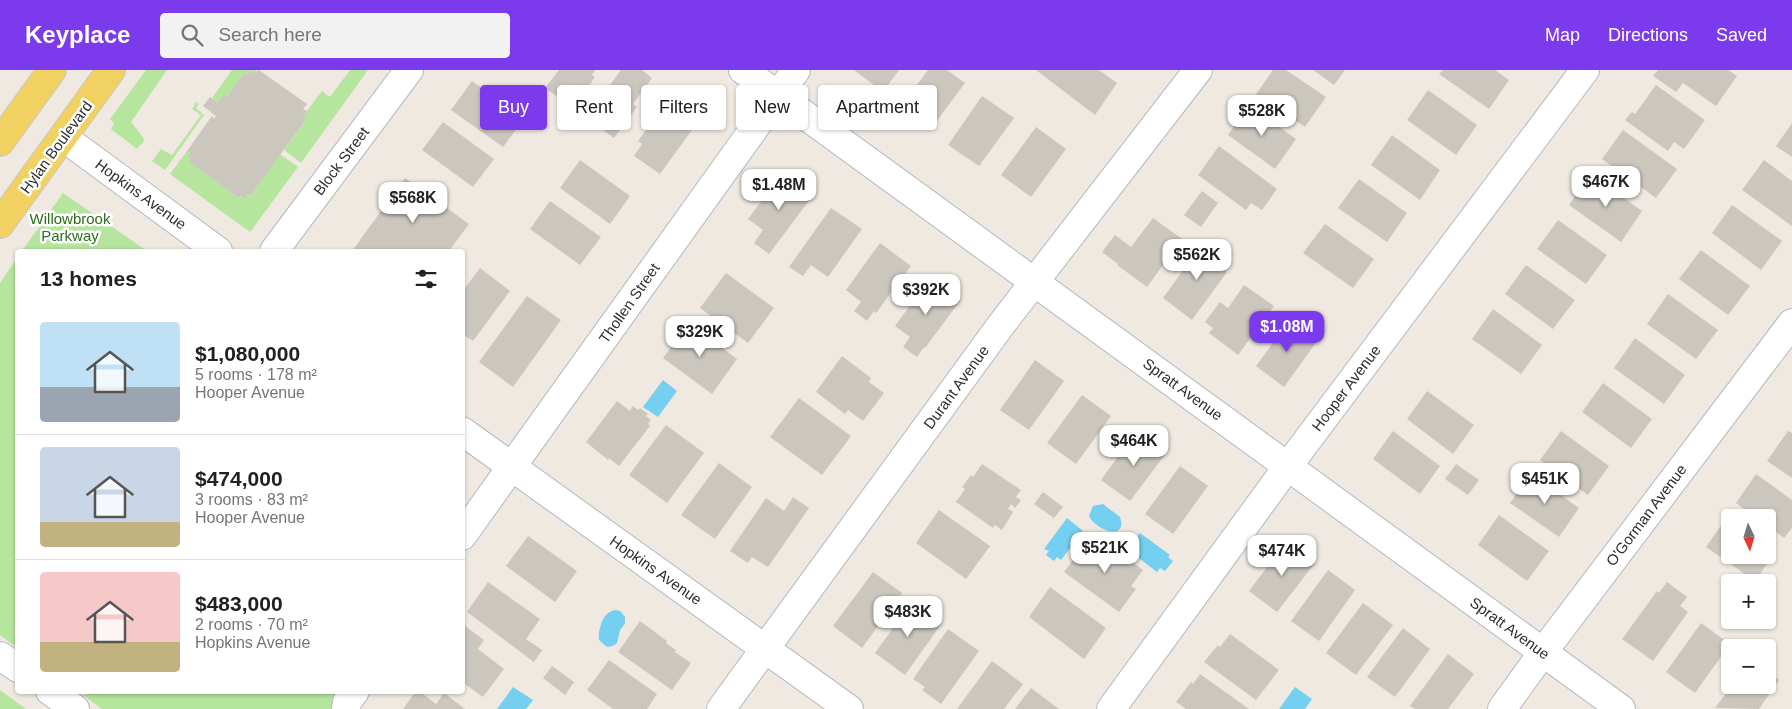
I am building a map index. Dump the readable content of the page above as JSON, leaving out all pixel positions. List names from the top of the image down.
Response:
{
  "streets": {
    "main road": ["Hylan Boulevard"],
    "street": [
      "Block Street",
      "Hopkins Avenue",
      "Thollen Street",
      "Durant Avenue",
      "Hooper Avenue",
      "Spratt Avenue",
      "O'Gorman Avenue"
    ]
  },
  "crossings": [
    ["Hylan Boulevard", "Hopkins Avenue"],
    ["Hopkins Avenue", "Thollen Street"],
    ["Hopkins Avenue", "Durant Avenue"],
    ["Durant Avenue", "Spratt Avenue"],
    ["Hooper Avenue", "Spratt Avenue"],
    ["Spratt Avenue", "O'Gorman Avenue"]
  ],
  "parks": ["Willowbrook Parkway"],
  "north": "bottom",
  "page": {
    "header": "Keyplace",
    "search": "Search here",
    "nav": ["Map", "Directions", "Saved"],
    "chip": [
      "Buy",
      "Rent",
      "Filters",
      "New",
      "Apartment"
    ],
    "price": [
      "$528K",
      "$467K",
      "$1.48M",
      "$568K",
      "$562K",
      "$392K",
      "$1.08M",
      "$329K",
      "$464K",
      "$451K",
      "$521K",
      "$474K",
      "$483K"
    ],
    "heading": "13 homes",
    "list": [
      {
        "name": "$1,080,000",
        "note": "5 rooms · 178 m² · Hooper Avenue"
      },
      {
        "name": "$474,000",
        "note": "3 rooms · 83 m² · Hooper Avenue"
      },
      {
        "name": "$483,000",
        "note": "2 rooms · 70 m² · Hopkins Avenue"
      }
    ],
    "map_buttons": ["+", "−"]
  }
}
